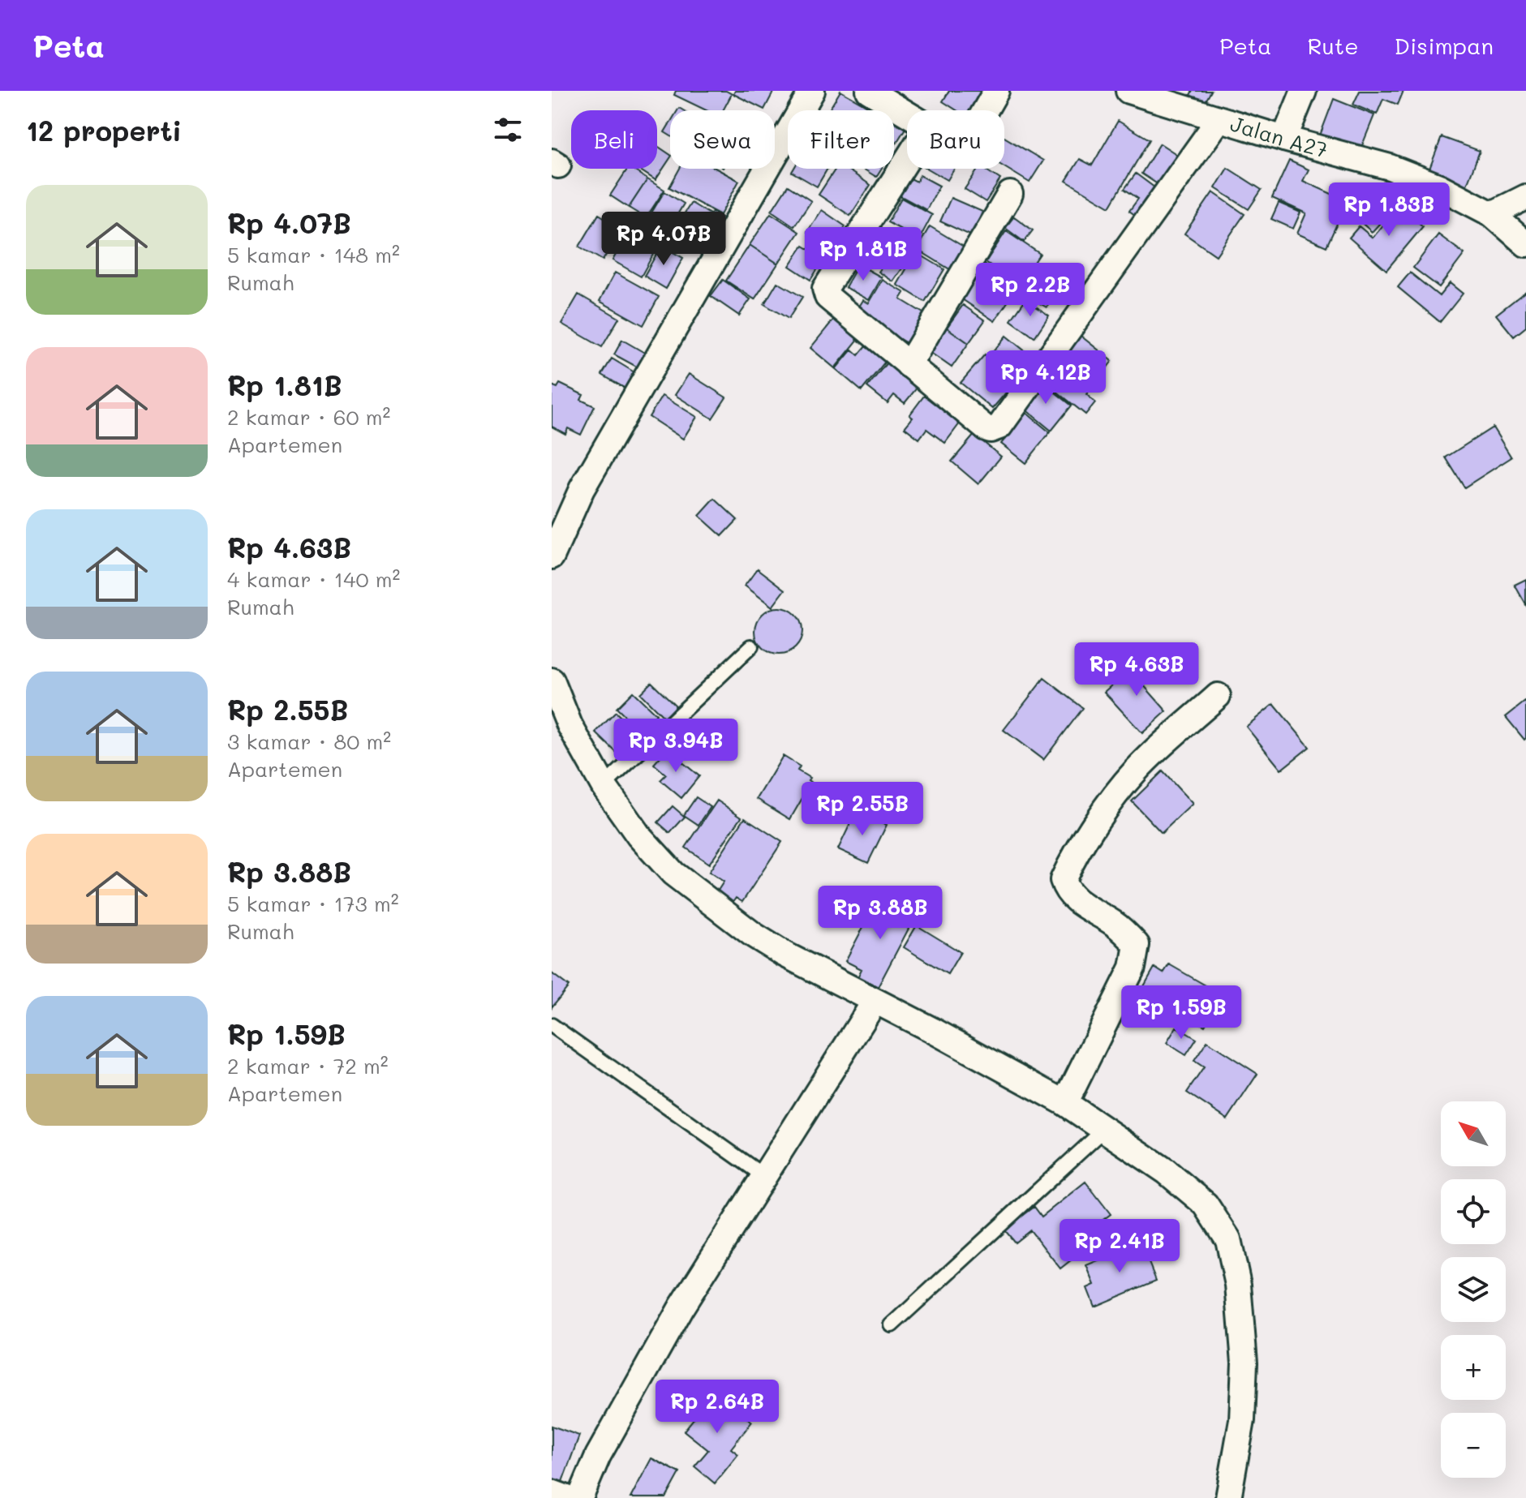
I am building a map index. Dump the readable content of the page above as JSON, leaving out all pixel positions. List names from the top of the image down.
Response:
{
  "streets": {
    "street": ["Jalan A27"]
  },
  "north": "top left",
  "page": {
    "header": "Peta",
    "nav": ["Peta", "Rute", "Disimpan"],
    "heading": "12 properti",
    "chip": [
      "Beli",
      "Sewa",
      "Filter",
      "Baru"
    ],
    "list": [
      {
        "name": "Rp 4.07B",
        "note": "5 kamar · 148 m² · Rumah"
      },
      {
        "name": "Rp 1.81B",
        "note": "2 kamar · 60 m² · Apartemen"
      },
      {
        "name": "Rp 4.63B",
        "note": "4 kamar · 140 m² · Rumah"
      },
      {
        "name": "Rp 2.55B",
        "note": "3 kamar · 80 m² · Apartemen"
      },
      {
        "name": "Rp 3.88B",
        "note": "5 kamar · 173 m² · Rumah"
      },
      {
        "name": "Rp 1.59B",
        "note": "2 kamar · 72 m² · Apartemen"
      }
    ],
    "price": [
      "Rp 1.83B",
      "Rp 4.07B",
      "Rp 1.81B",
      "Rp 2.2B",
      "Rp 4.12B",
      "Rp 4.63B",
      "Rp 3.94B",
      "Rp 2.55B",
      "Rp 3.88B",
      "Rp 1.59B",
      "Rp 2.41B",
      "Rp 2.64B"
    ],
    "map_buttons": ["+", "−"]
  }
}
